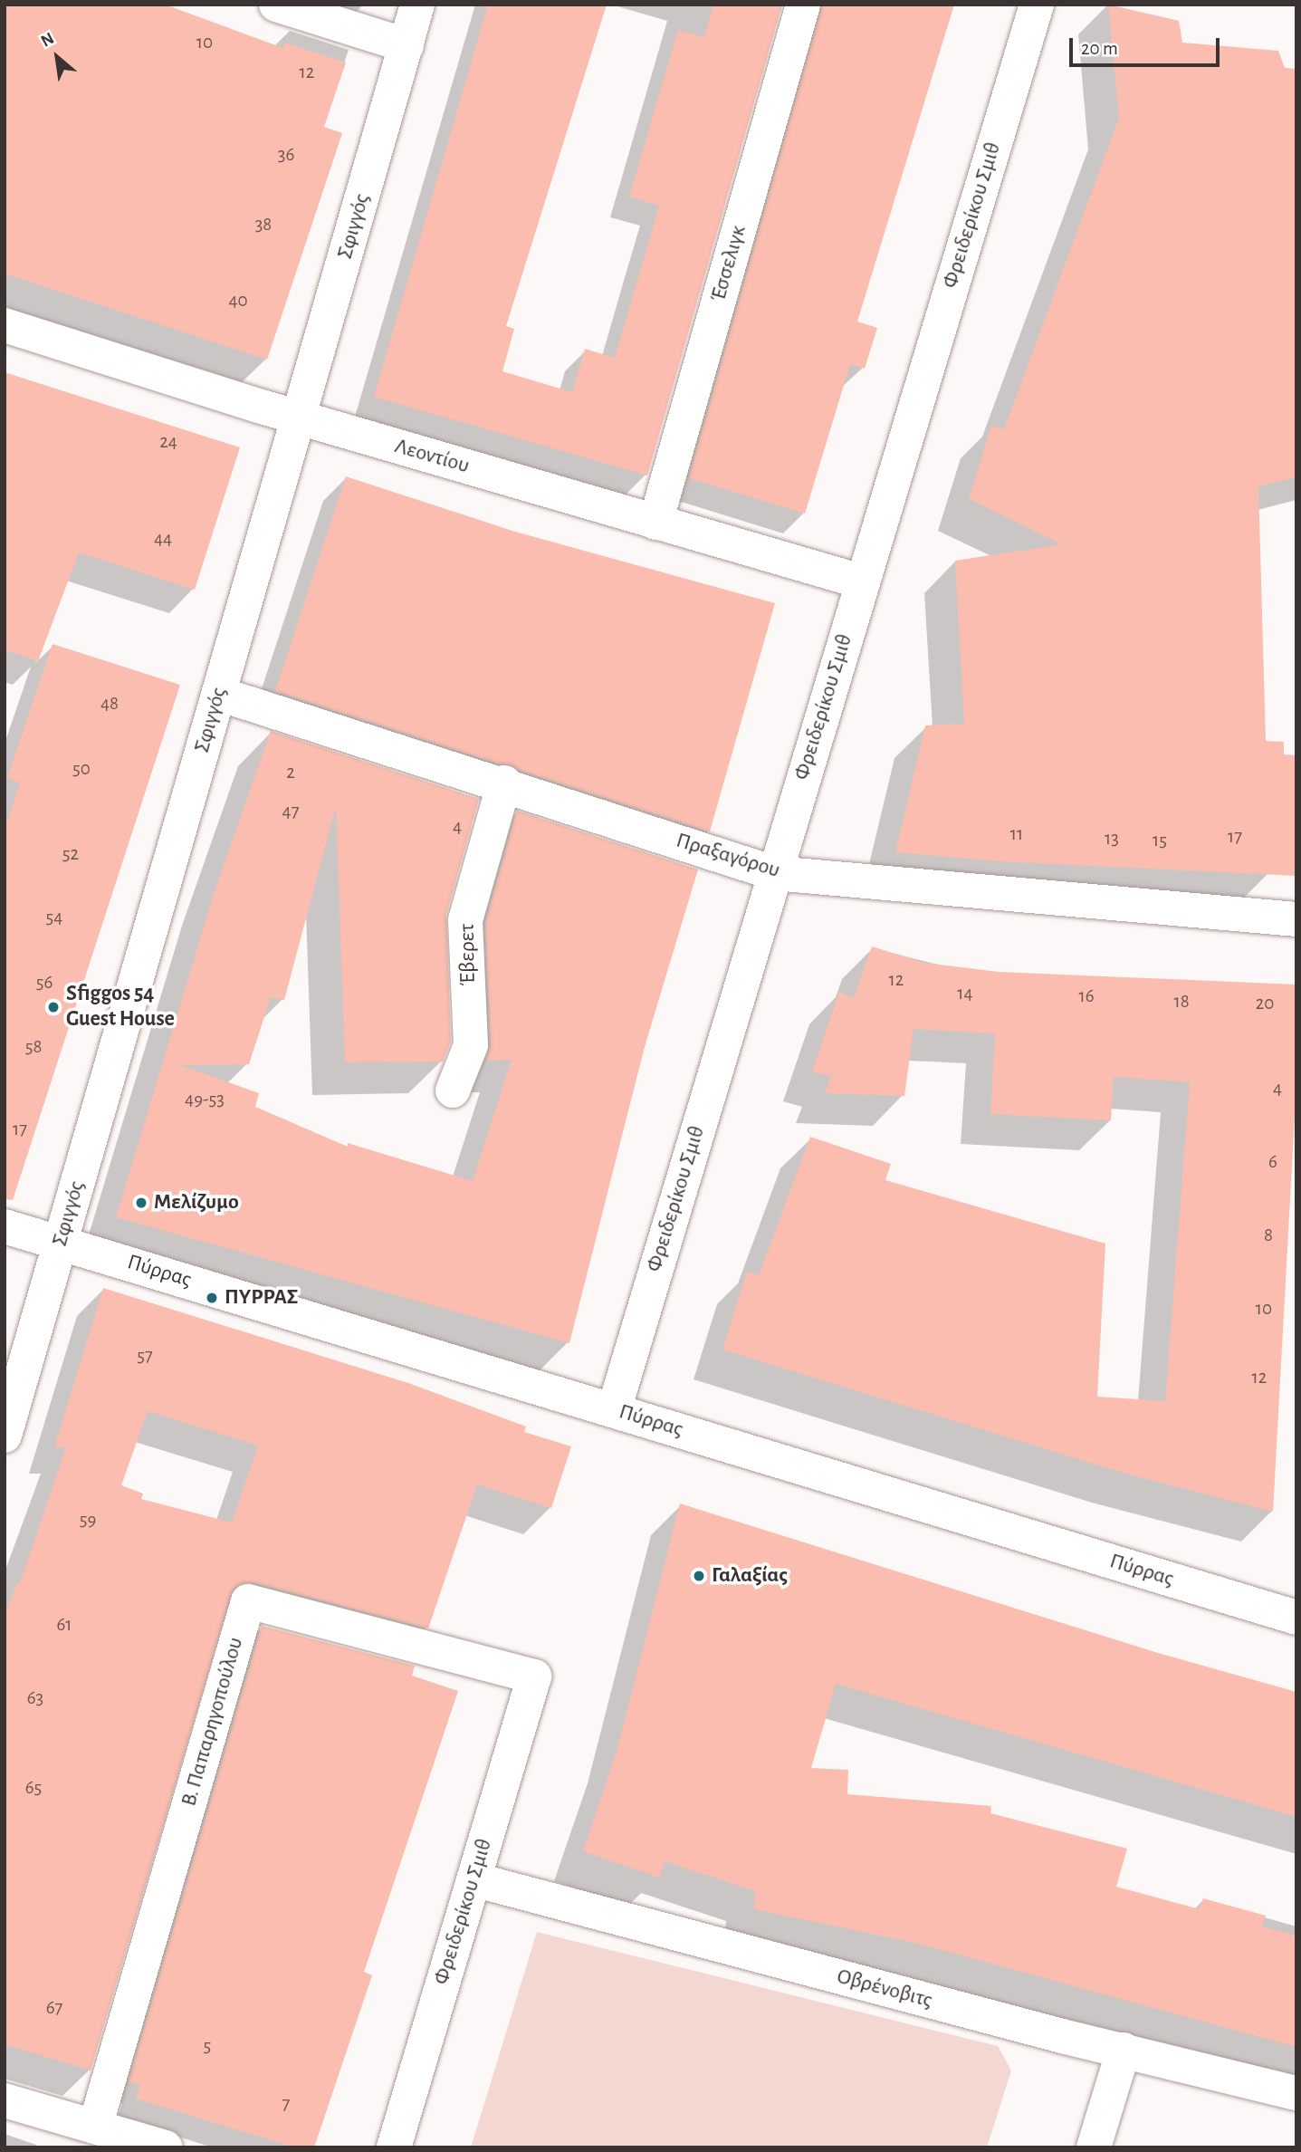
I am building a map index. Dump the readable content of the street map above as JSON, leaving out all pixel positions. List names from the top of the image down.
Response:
{
  "streets": {
    "street": [
      "Φρειδερίκου Σμιθ",
      "Σφιγγός",
      "Έσσελιγκ",
      "Λεοντίου",
      "Πραξαγόρου",
      "Έβερετ",
      "Πύρρας",
      "Β. Παπαρηγοπούλου",
      "Οβρένοβιτς"
    ]
  },
  "crossings": [
    ["Φρειδερίκου Σμιθ", "Λεοντίου"],
    ["Φρειδερίκου Σμιθ", "Πραξαγόρου"],
    ["Φρειδερίκου Σμιθ", "Πύρρας"],
    ["Φρειδερίκου Σμιθ", "Β. Παπαρηγοπούλου"],
    ["Φρειδερίκου Σμιθ", "Οβρένοβιτς"],
    ["Σφιγγός", "Λεοντίου"],
    ["Σφιγγός", "Πραξαγόρου"],
    ["Σφιγγός", "Πύρρας"],
    ["Έσσελιγκ", "Λεοντίου"],
    ["Πραξαγόρου", "Έβερετ"]
  ],
  "places": [
    "Sfiggos 54 Guest House",
    "Μελίζυμο",
    "ΠΥΡΡΑΣ",
    "Γαλαξίας"
  ],
  "house_numbers": [
    "10",
    "12",
    "36",
    "38",
    "40",
    "24",
    "44",
    "48",
    "50",
    "2",
    "47",
    "4",
    "11",
    "17",
    "13",
    "15",
    "52",
    "54",
    "12",
    "56",
    "14",
    "16",
    "18",
    "20",
    "58",
    "4",
    "49-53",
    "17",
    "6",
    "8",
    "10",
    "57",
    "12",
    "59",
    "61",
    "63",
    "65",
    "67",
    "5",
    "7"
  ],
  "scale_bar": "20 m",
  "north": "top left"
}
